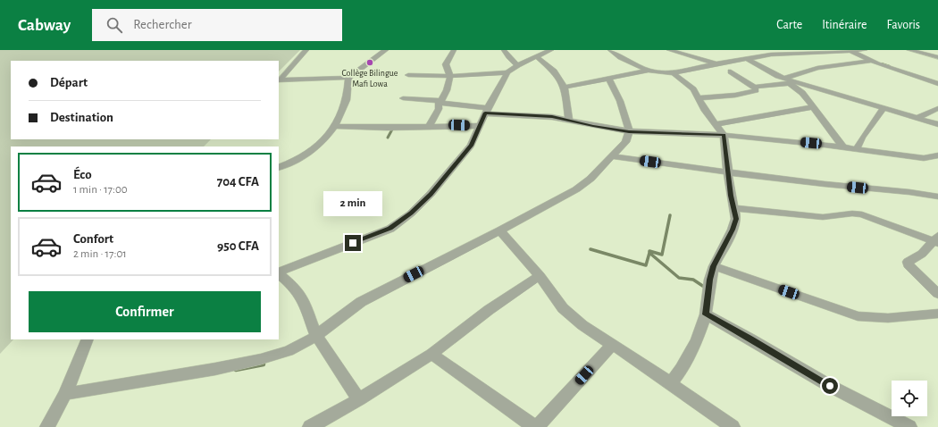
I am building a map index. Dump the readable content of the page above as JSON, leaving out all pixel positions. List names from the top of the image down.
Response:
{
  "places": ["Collège Bilingue Mafi Lowa"],
  "page": {
    "header": "Cabway",
    "search": "Rechercher",
    "nav": ["Carte", "Itinéraire", "Favoris"],
    "banner": ["Départ", "Destination"],
    "list": [
      {
        "name": "Éco",
        "note": "1 min · 17:00",
        "value": "704 CFA"
      },
      {
        "name": "Confort",
        "note": "2 min · 17:01",
        "value": "950 CFA"
      }
    ],
    "bubble": "2 min",
    "buttons": "Confirmer"
  }
}
